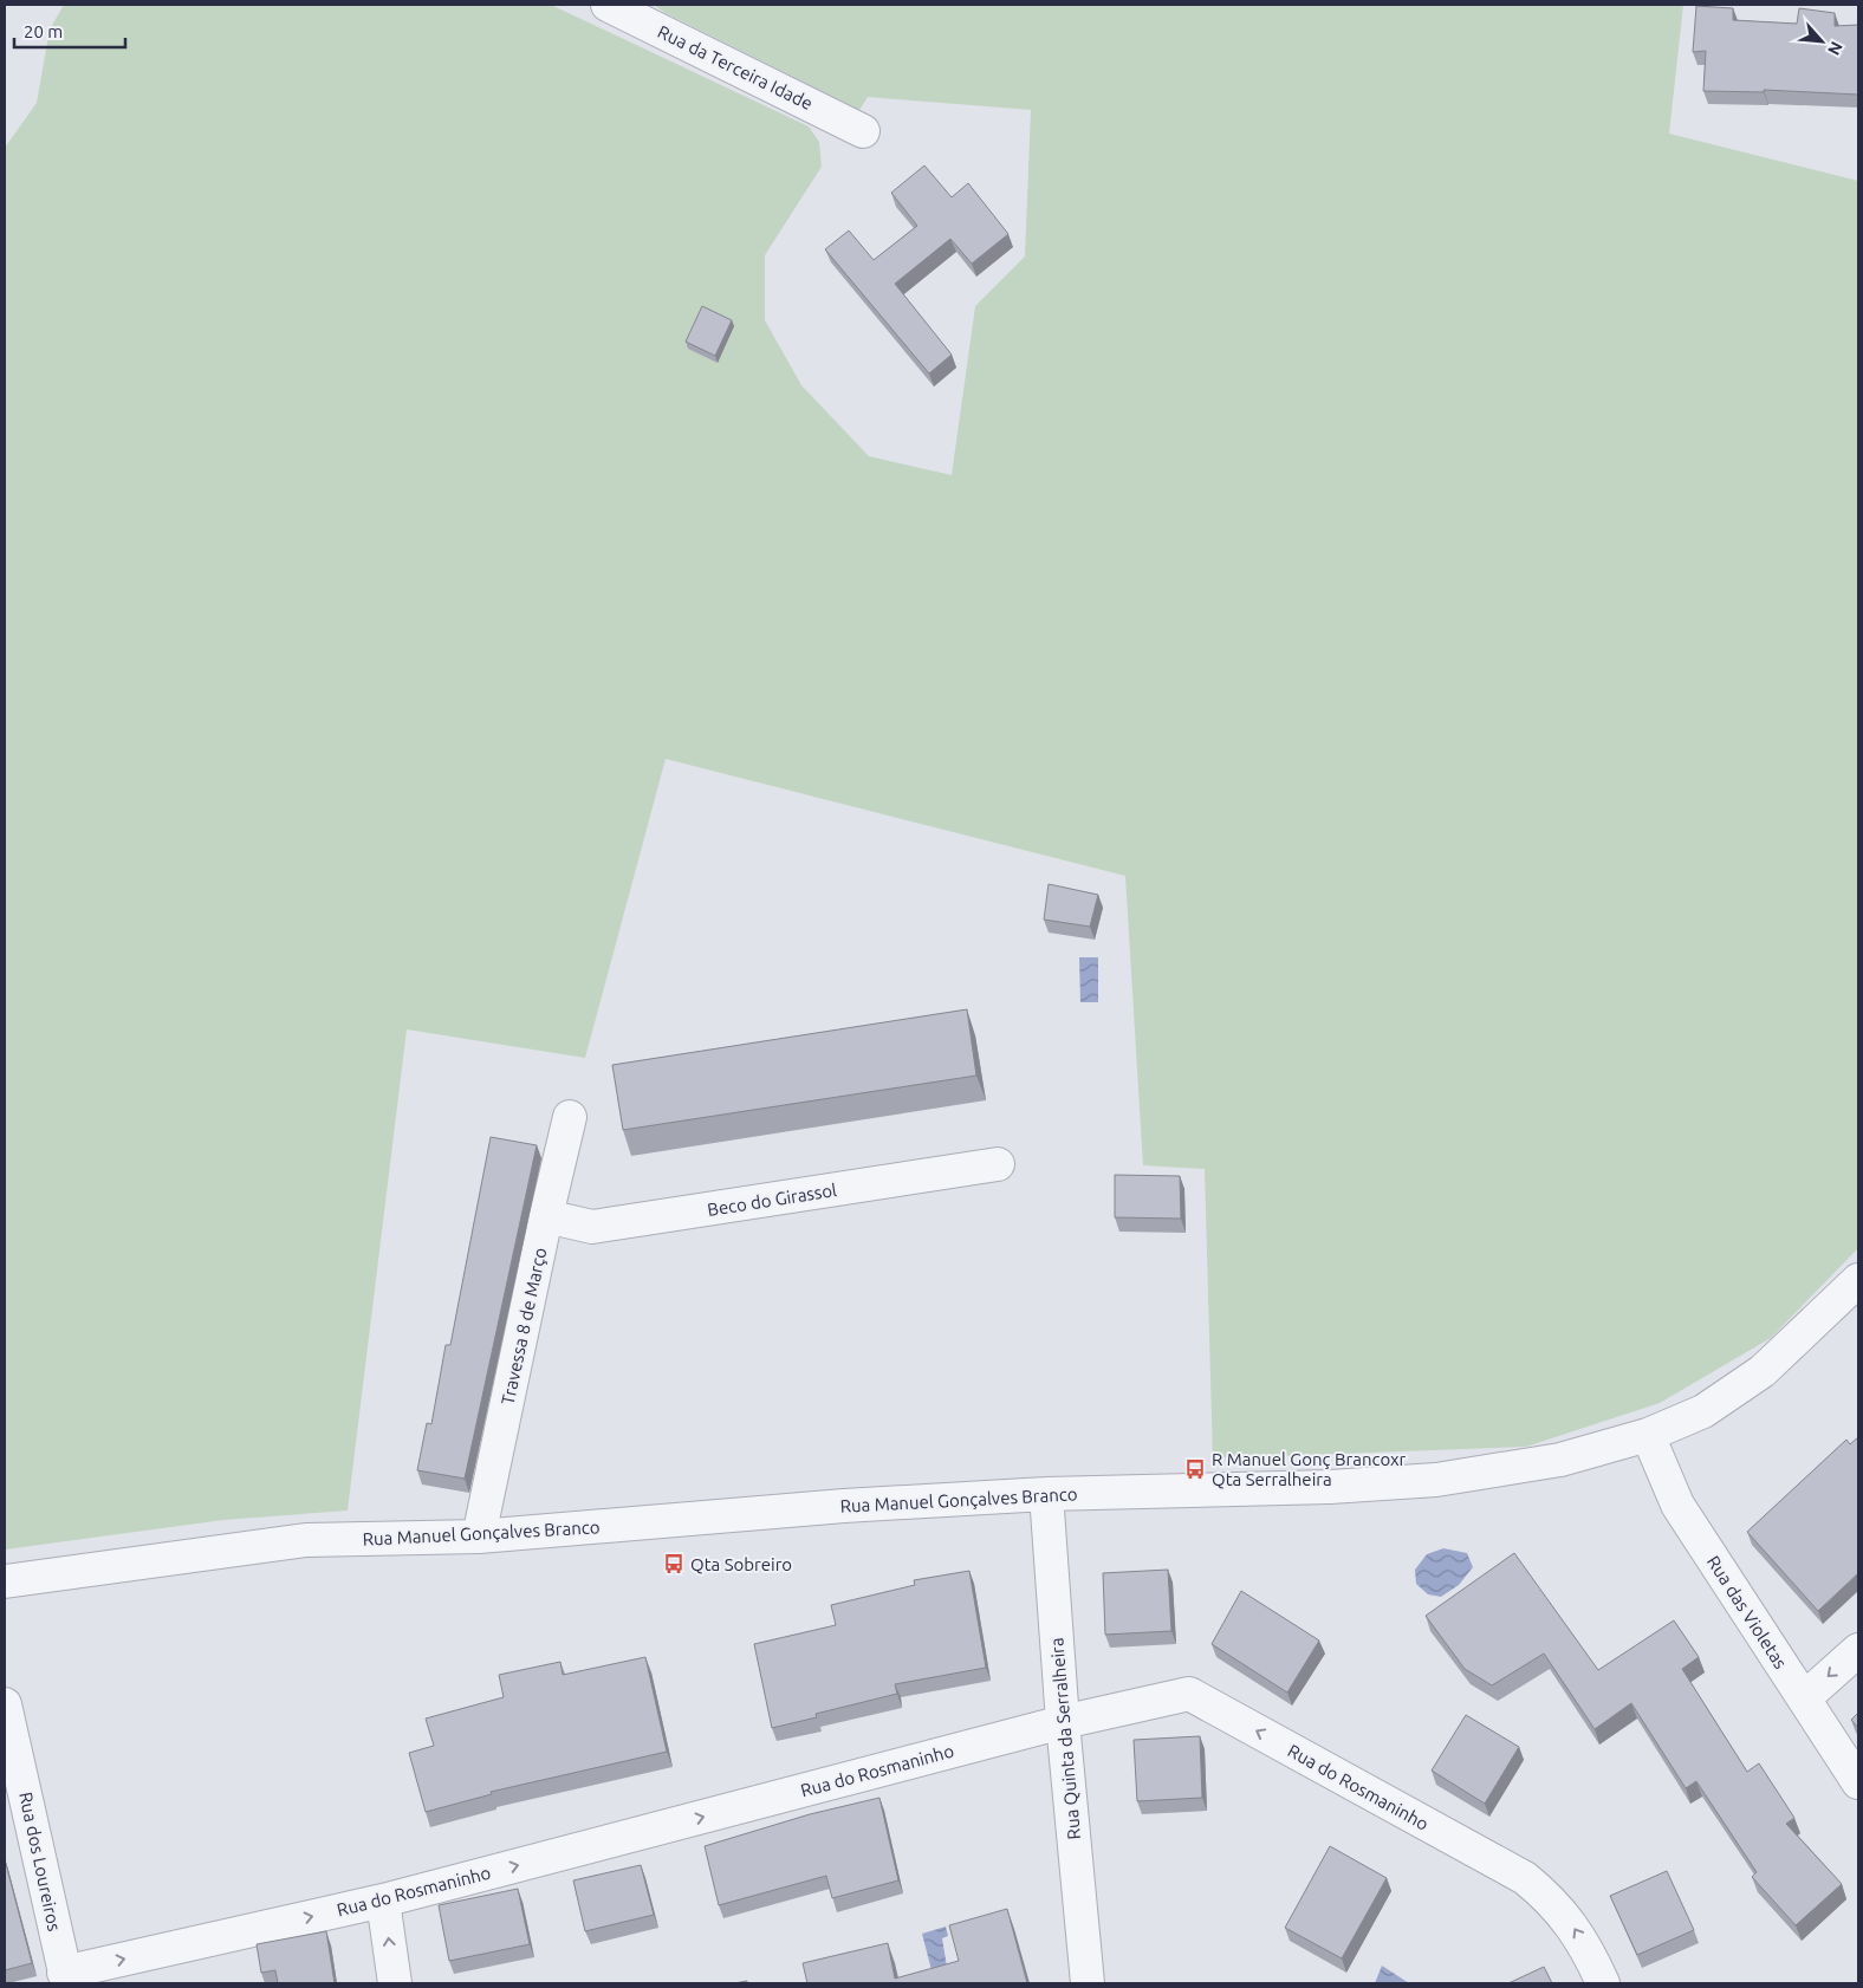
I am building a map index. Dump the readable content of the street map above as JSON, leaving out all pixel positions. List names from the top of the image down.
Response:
{
  "streets": {
    "street": [
      "Rua da Terceira Idade",
      "Beco do Girassol",
      "Travessa 8 de Março",
      "Rua Manuel Gonçalves Branco",
      "Rua das Violetas",
      "Rua Quinta da Serralheira",
      "Rua do Rosmaninho",
      "Rua dos Loureiros"
    ]
  },
  "crossings": [
    ["Beco do Girassol", "Travessa 8 de Março"],
    ["Travessa 8 de Março", "Rua Manuel Gonçalves Branco"],
    ["Rua Manuel Gonçalves Branco", "Rua das Violetas"],
    ["Rua Manuel Gonçalves Branco", "Rua Quinta da Serralheira"],
    ["Rua Quinta da Serralheira", "Rua do Rosmaninho"],
    ["Rua do Rosmaninho", "Rua dos Loureiros"]
  ],
  "places": {
    "bus stop": ["R Manuel Gonç Brancoxr Qta Serralheira", "Qta Sobreiro"]
  },
  "scale_bar": "20 m",
  "north": "bottom right"
}
